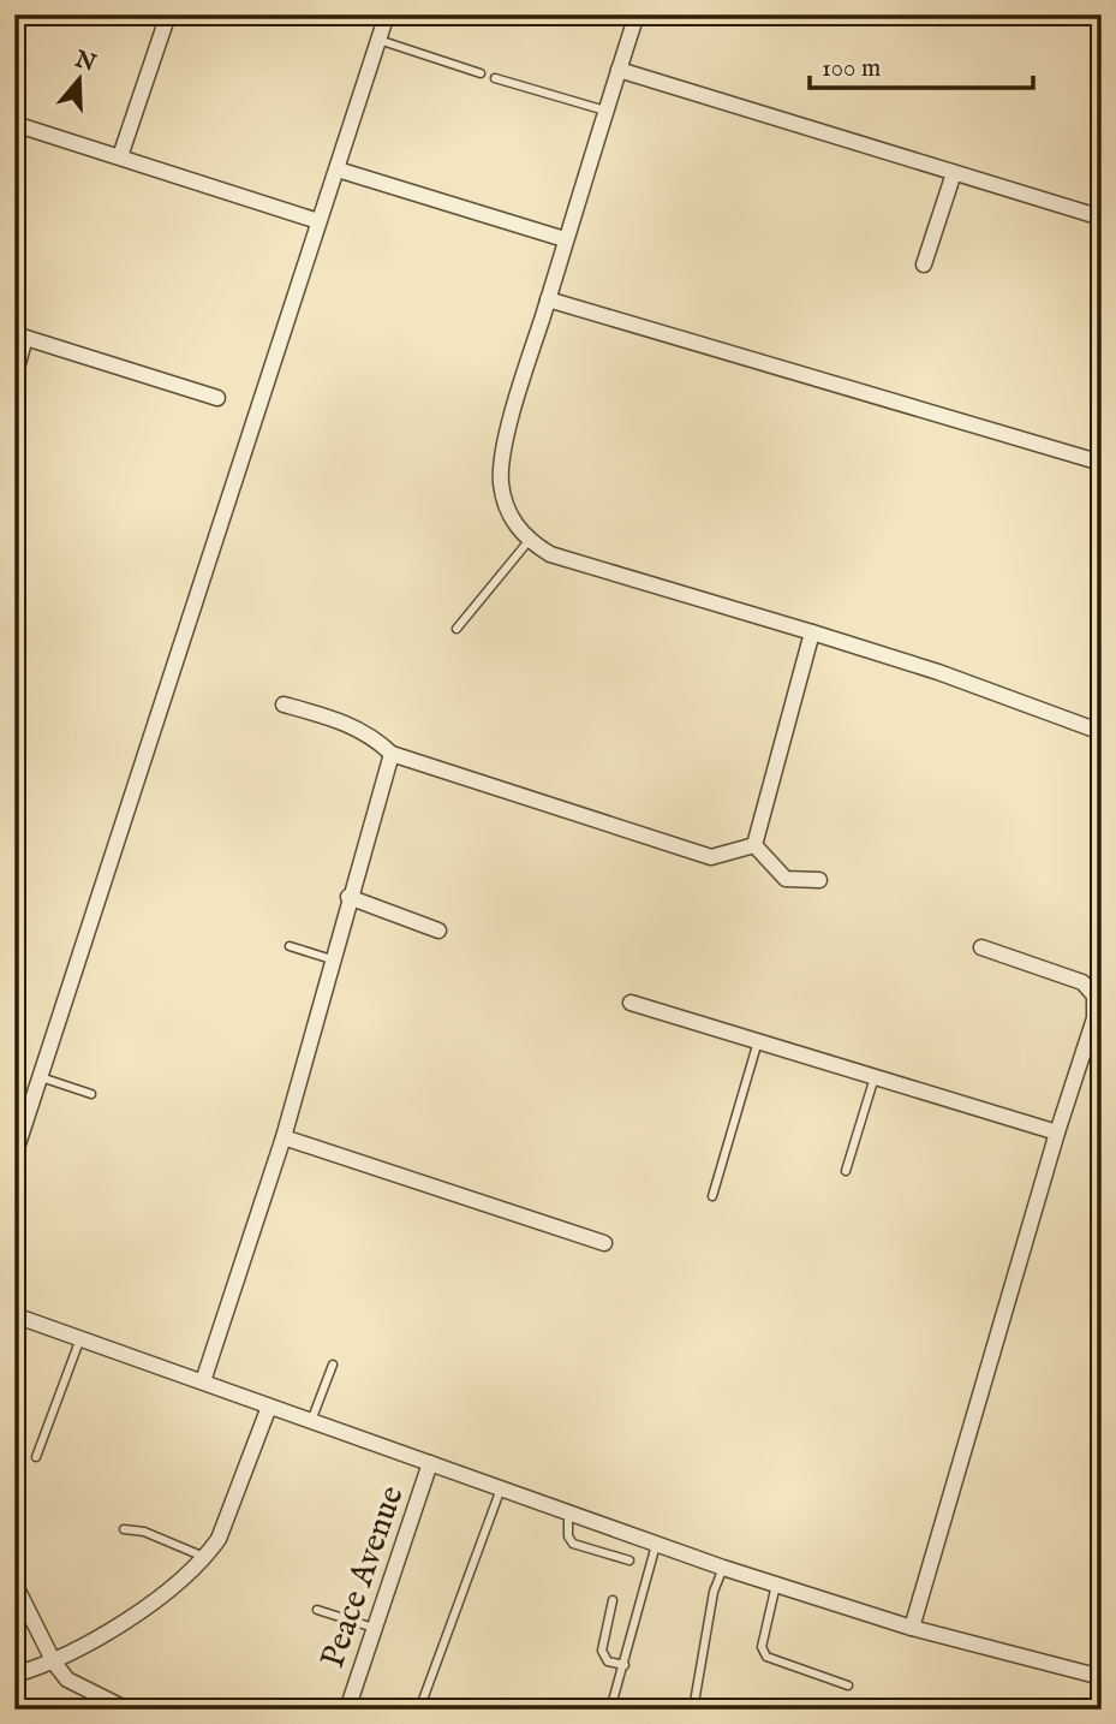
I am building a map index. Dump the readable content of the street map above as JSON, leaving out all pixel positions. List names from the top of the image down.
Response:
{
  "streets": {
    "street": ["Peace Avenue"]
  },
  "scale_bar": "100 m",
  "north": "top"
}
